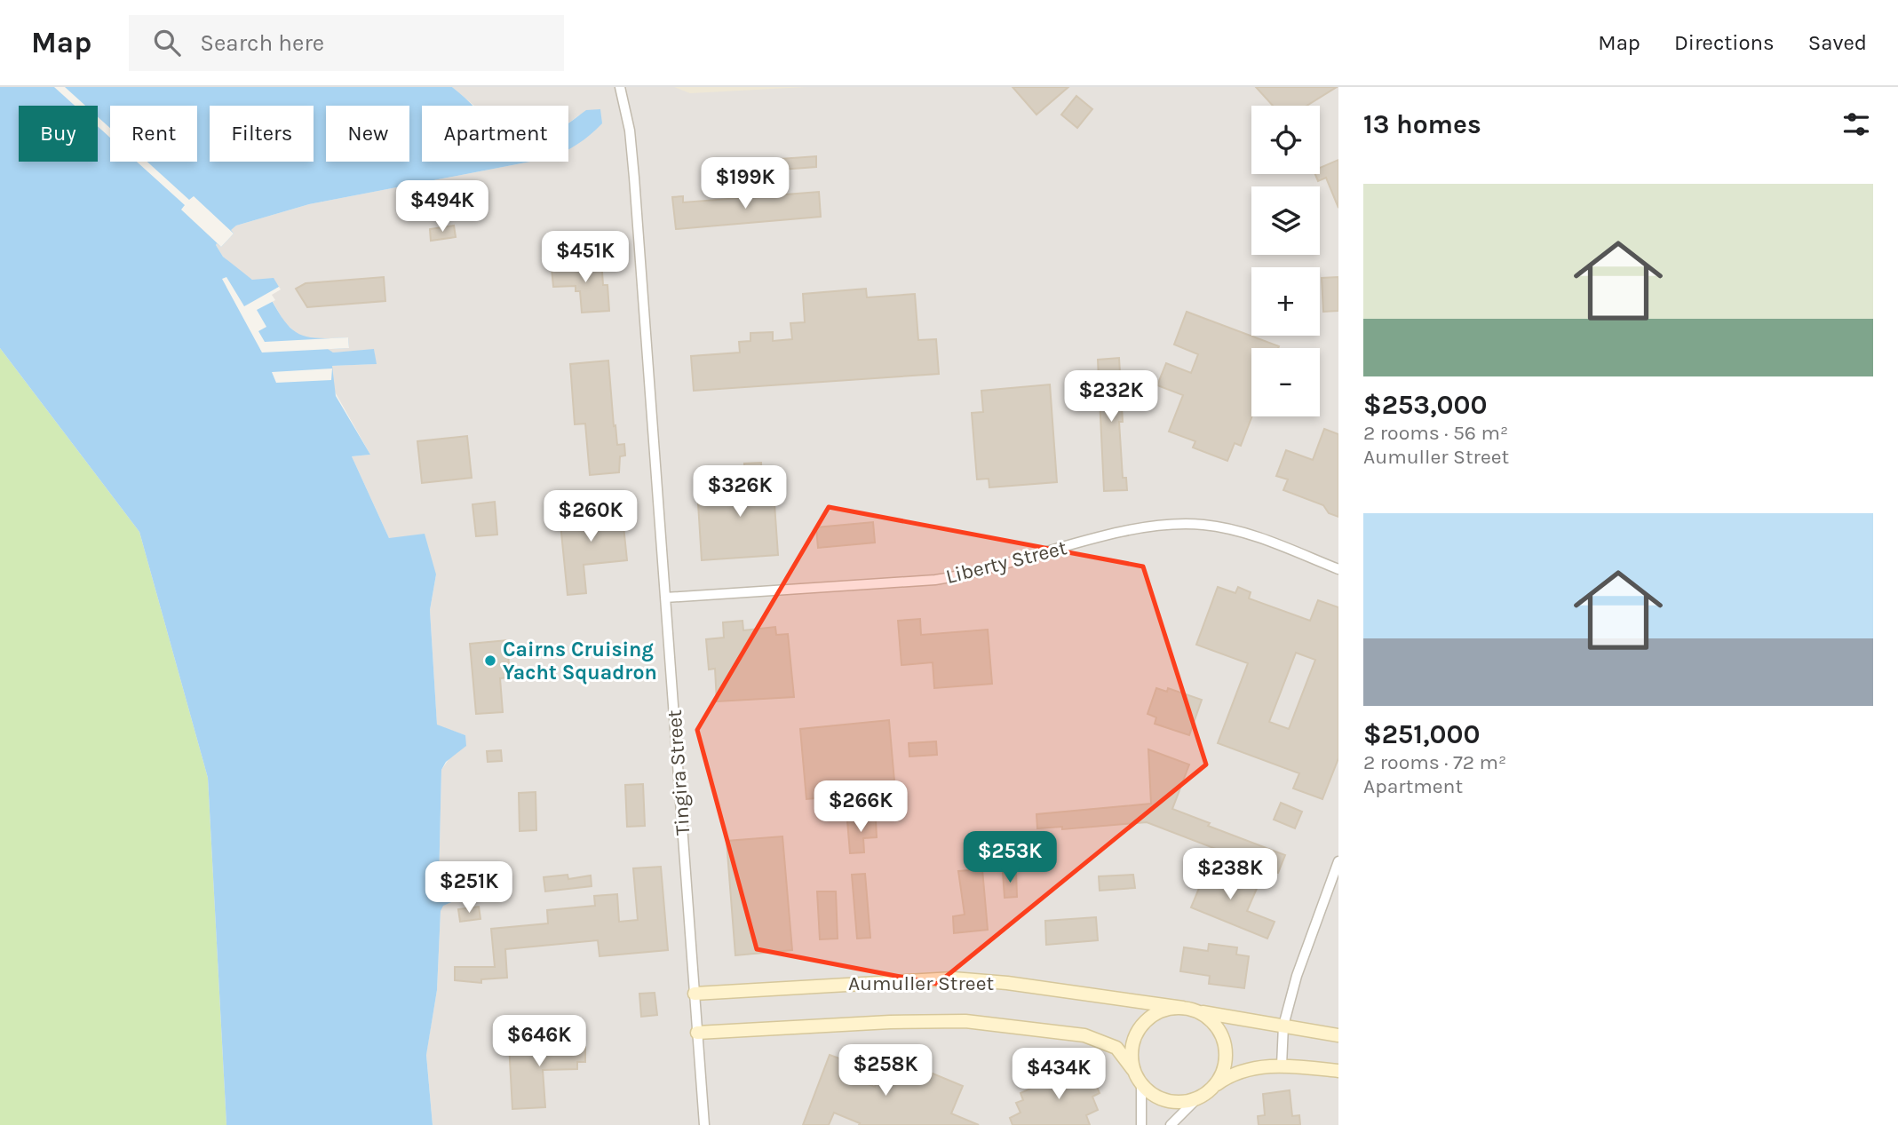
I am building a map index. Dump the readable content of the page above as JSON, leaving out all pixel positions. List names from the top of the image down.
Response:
{
  "streets": {
    "street": ["Liberty Street", "Tingira Street", "Aumuller Street"]
  },
  "crossings": [
    ["Liberty Street", "Tingira Street"],
    ["Tingira Street", "Aumuller Street"]
  ],
  "places": ["Cairns Cruising Yacht Squadron"],
  "page": {
    "header": "Map",
    "search": "Search here",
    "nav": ["Map", "Directions", "Saved"],
    "heading": "13 homes",
    "map_buttons": ["+", "−"],
    "chip": [
      "Buy",
      "Rent",
      "Filters",
      "New",
      "Apartment"
    ],
    "price": [
      "$199K",
      "$494K",
      "$451K",
      "$232K",
      "$326K",
      "$260K",
      "$266K",
      "$253K",
      "$238K",
      "$251K",
      "$646K",
      "$258K",
      "$434K"
    ],
    "list": [
      {
        "name": "$253,000",
        "note": "2 rooms · 56 m² · Aumuller Street"
      },
      {
        "name": "$251,000",
        "note": "2 rooms · 72 m² · Apartment"
      }
    ]
  }
}
